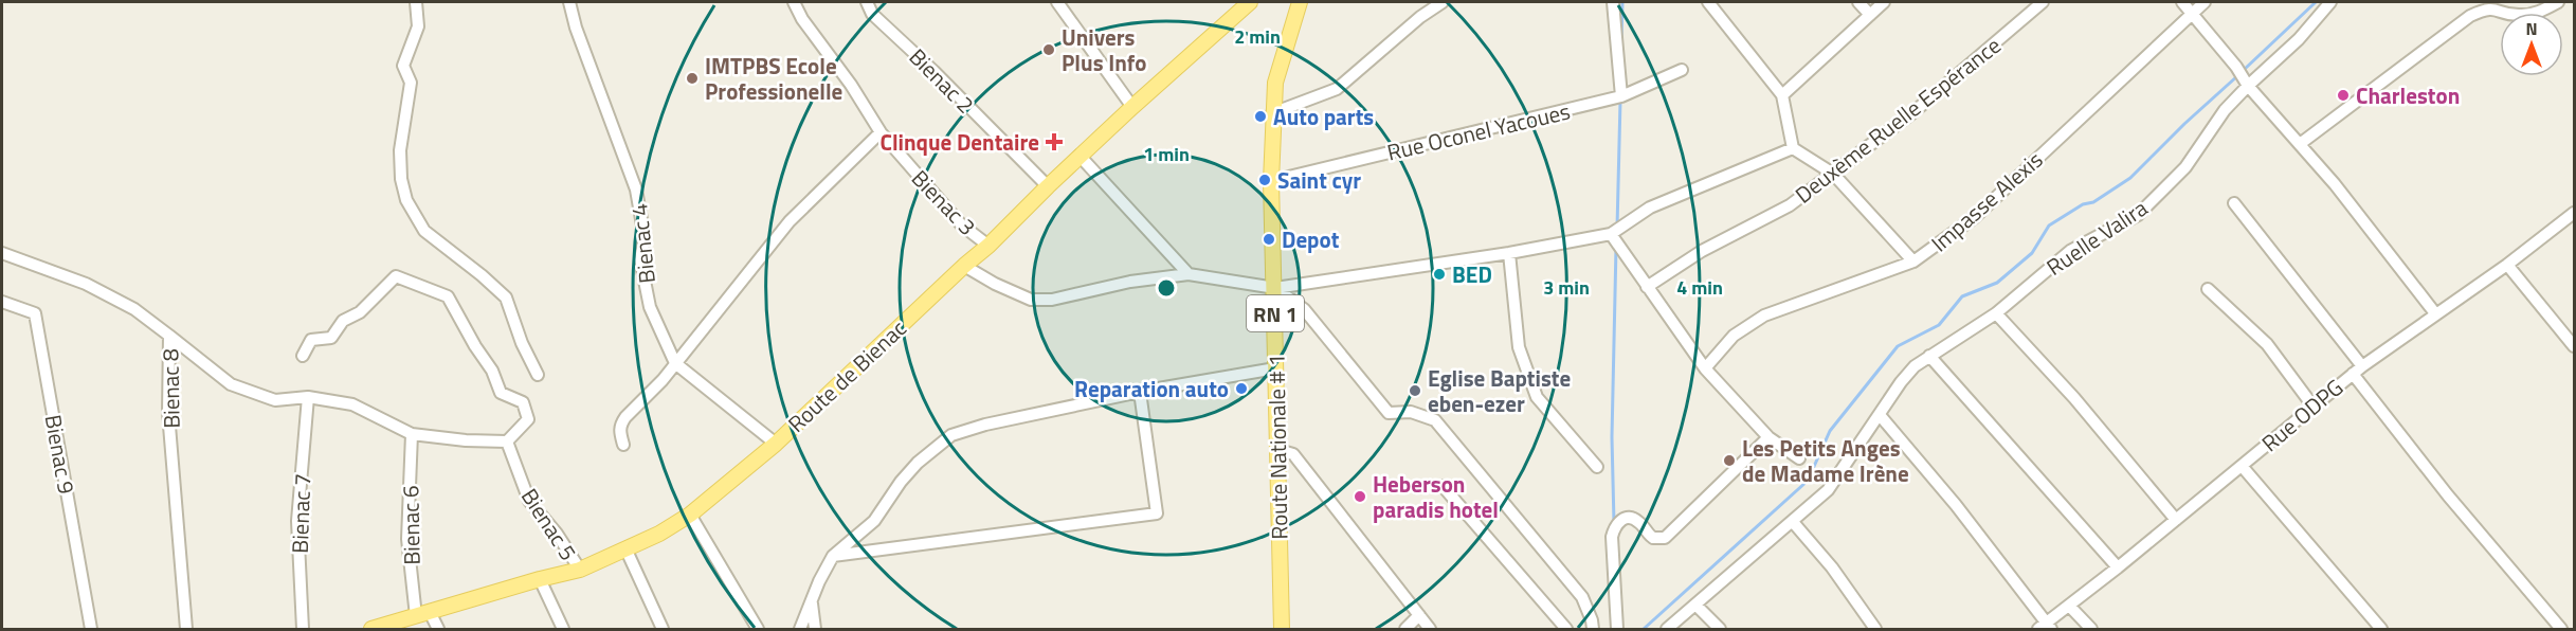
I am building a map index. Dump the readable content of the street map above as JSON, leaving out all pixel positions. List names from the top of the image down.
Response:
{
  "streets": {
    "main road": ["RN 1", "Route de Bienac", "Route Nationale # 1"],
    "street": [
      "Bienac 2",
      "Deuxème Ruelle Espérance",
      "Rue Oconel Yacoues",
      "Impasse Alexis",
      "Bienac 3",
      "Ruelle Valira",
      "Bienac 4",
      "Bienac 8",
      "Rue ODPG",
      "Bienac 9",
      "Bienac 7",
      "Bienac 5",
      "Bienac 6"
    ]
  },
  "crossings": [
    ["Bienac 2", "Route de Bienac"],
    ["Rue Oconel Yacoues", "Route Nationale # 1"],
    ["Bienac 3", "Route de Bienac"],
    ["Bienac 4", "Route de Bienac"],
    ["Route de Bienac", "Bienac 5"],
    ["Route de Bienac", "Bienac 6"]
  ],
  "places": {
    "other": [
      "Univers Plus Info",
      "IMTPBS Ecole Professionelle",
      "Charleston",
      "Auto parts",
      "Saint cyr",
      "Depot",
      "BED",
      "Reparation auto",
      "Eglise Baptiste eben-ezer",
      "Les Petits Anges de Madame Irène",
      "Heberson paradis hotel"
    ],
    "health": ["Clinque Dentaire"]
  },
  "north": "top",
  "rings": [
    "2 min",
    "1 min",
    "3 min",
    "4 min"
  ]
}
